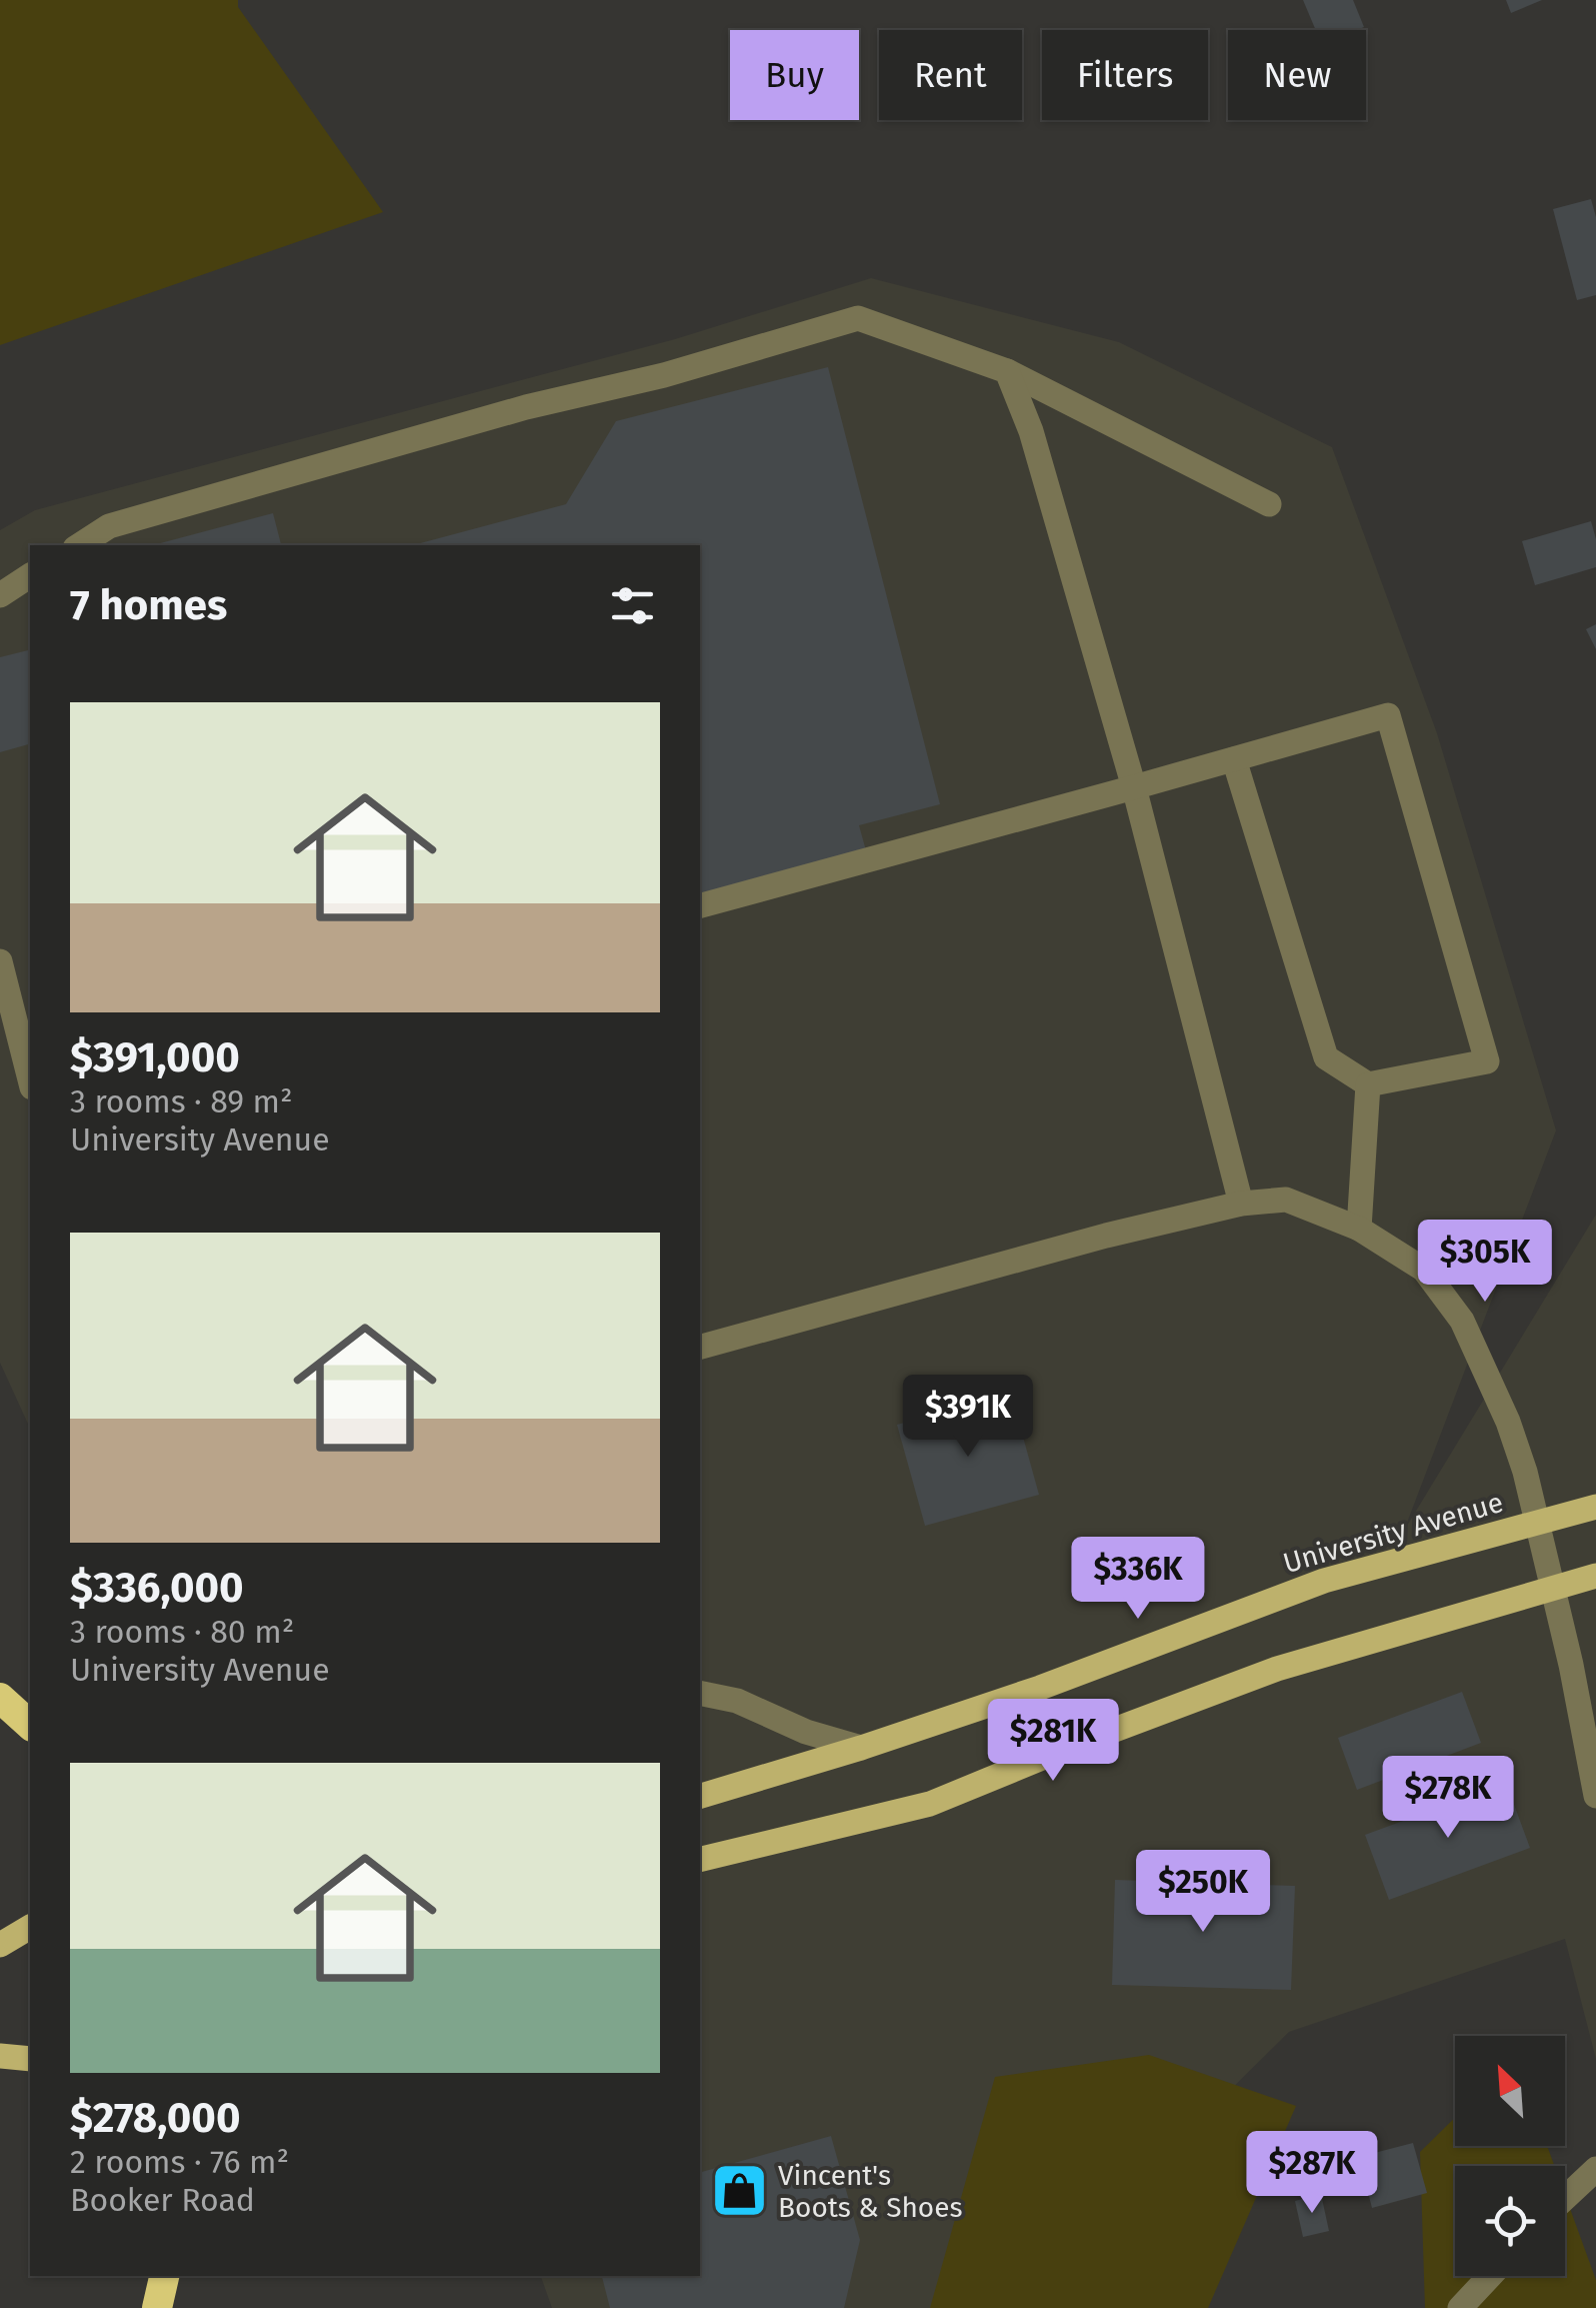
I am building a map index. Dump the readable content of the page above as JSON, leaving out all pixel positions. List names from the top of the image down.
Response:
{
  "streets": {
    "main road": ["University Avenue"]
  },
  "places": {
    "shop": ["Vincent's Boots & Shoes"]
  },
  "north": "top left",
  "page": {
    "chip": [
      "Buy",
      "Rent",
      "Filters",
      "New"
    ],
    "heading": "7 homes",
    "list": [
      {
        "name": "$391,000",
        "note": "3 rooms · 89 m² · University Avenue"
      },
      {
        "name": "$336,000",
        "note": "3 rooms · 80 m² · University Avenue"
      },
      {
        "name": "$278,000",
        "note": "2 rooms · 76 m² · Booker Road"
      }
    ],
    "price": [
      "$305K",
      "$391K",
      "$336K",
      "$281K",
      "$278K",
      "$250K",
      "$287K"
    ]
  }
}
